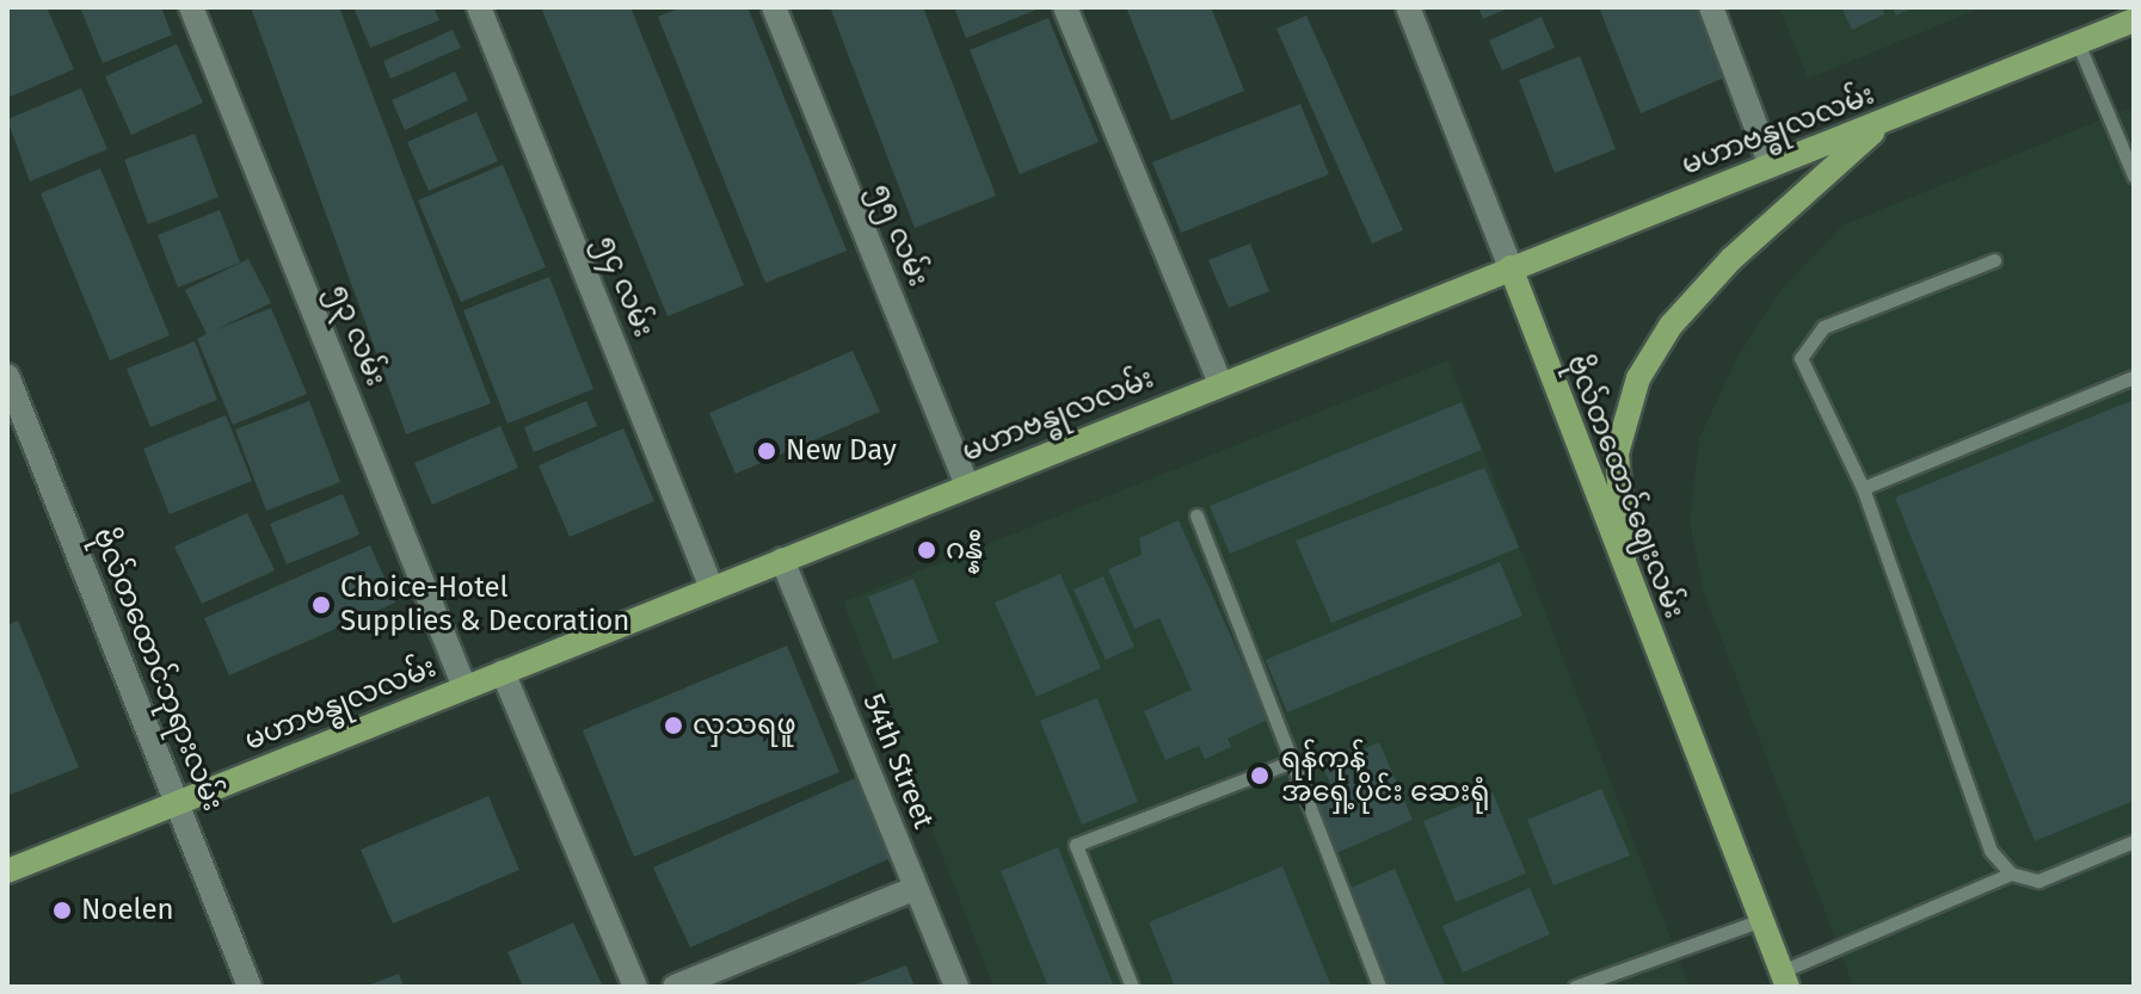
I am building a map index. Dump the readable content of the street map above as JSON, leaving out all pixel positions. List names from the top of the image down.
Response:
{
  "streets": {
    "main road": ["မဟာဗန္ဓုလလမ်း", "ဗိုလ်တထောင်ဈေးလမ်း"],
    "street": [
      "၅၅ လမ်း",
      "၅၄ လမ်း",
      "၅၃ လမ်း",
      "ဗိုလ်တထောင်ဘုရားလမ်း",
      "54th Street"
    ]
  },
  "crossings": [
    ["မဟာဗန္ဓုလလမ်း", "၅၅ လမ်း"],
    ["မဟာဗန္ဓုလလမ်း", "၅၄ လမ်း"],
    ["မဟာဗန္ဓုလလမ်း", "၅၃ လမ်း"],
    ["မဟာဗန္ဓုလလမ်း", "ဗိုလ်တထောင်ဈေးလမ်း"],
    ["မဟာဗန္ဓုလလမ်း", "ဗိုလ်တထောင်ဘုရားလမ်း"],
    ["မဟာဗန္ဓုလလမ်း", "54th Street"]
  ],
  "places": [
    "New Day",
    "ဂန္နီ",
    "Choice-Hotel Supplies & Decoration",
    "လှသရဖူ",
    "ရန်ကုန် အရှေ့ပိုင်း ဆေးရုံ",
    "Noelen"
  ]
}
